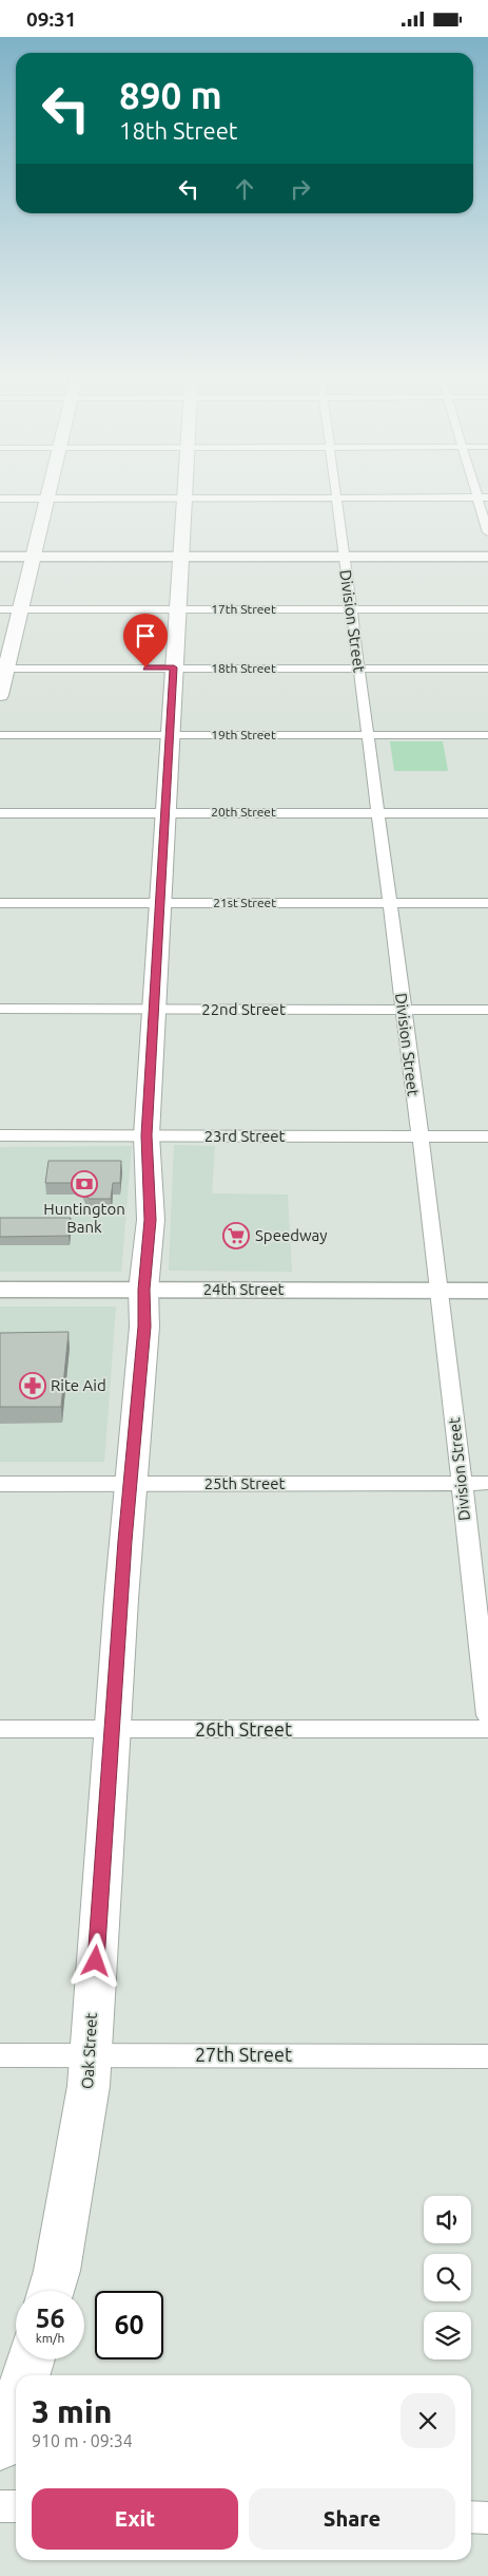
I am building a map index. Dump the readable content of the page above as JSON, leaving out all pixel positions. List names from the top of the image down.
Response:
{
  "streets": {
    "main road": ["Oak Street"],
    "street": [
      "17th Street",
      "Division Street",
      "18th Street",
      "19th Street",
      "20th Street",
      "21st Street",
      "22nd Street",
      "23rd Street",
      "24th Street",
      "25th Street",
      "26th Street",
      "27th Street"
    ]
  },
  "crossings": [
    ["17th Street", "Division Street"],
    ["17th Street", "Oak Street"],
    ["Division Street", "18th Street"],
    ["Division Street", "19th Street"],
    ["Division Street", "20th Street"],
    ["Division Street", "21st Street"],
    ["Division Street", "22nd Street"],
    ["Division Street", "23rd Street"],
    ["Division Street", "24th Street"],
    ["Division Street", "25th Street"],
    ["18th Street", "Oak Street"],
    ["19th Street", "Oak Street"],
    ["20th Street", "Oak Street"],
    ["21st Street", "Oak Street"],
    ["22nd Street", "Oak Street"],
    ["23rd Street", "Oak Street"],
    ["24th Street", "Oak Street"],
    ["25th Street", "Oak Street"],
    ["26th Street", "Oak Street"],
    ["Oak Street", "27th Street"]
  ],
  "places": {
    "bank": ["Huntington Bank"],
    "supermarket": ["Speedway"],
    "pharmacy": ["Rite Aid"]
  },
  "page": {
    "status": "09:31",
    "turn": ["890 m", "18th Street"],
    "speed": "56 km/h",
    "limit": "60",
    "heading": ["3 min", "910 m · 09:34"],
    "buttons": ["Exit", "Share"]
  }
}
